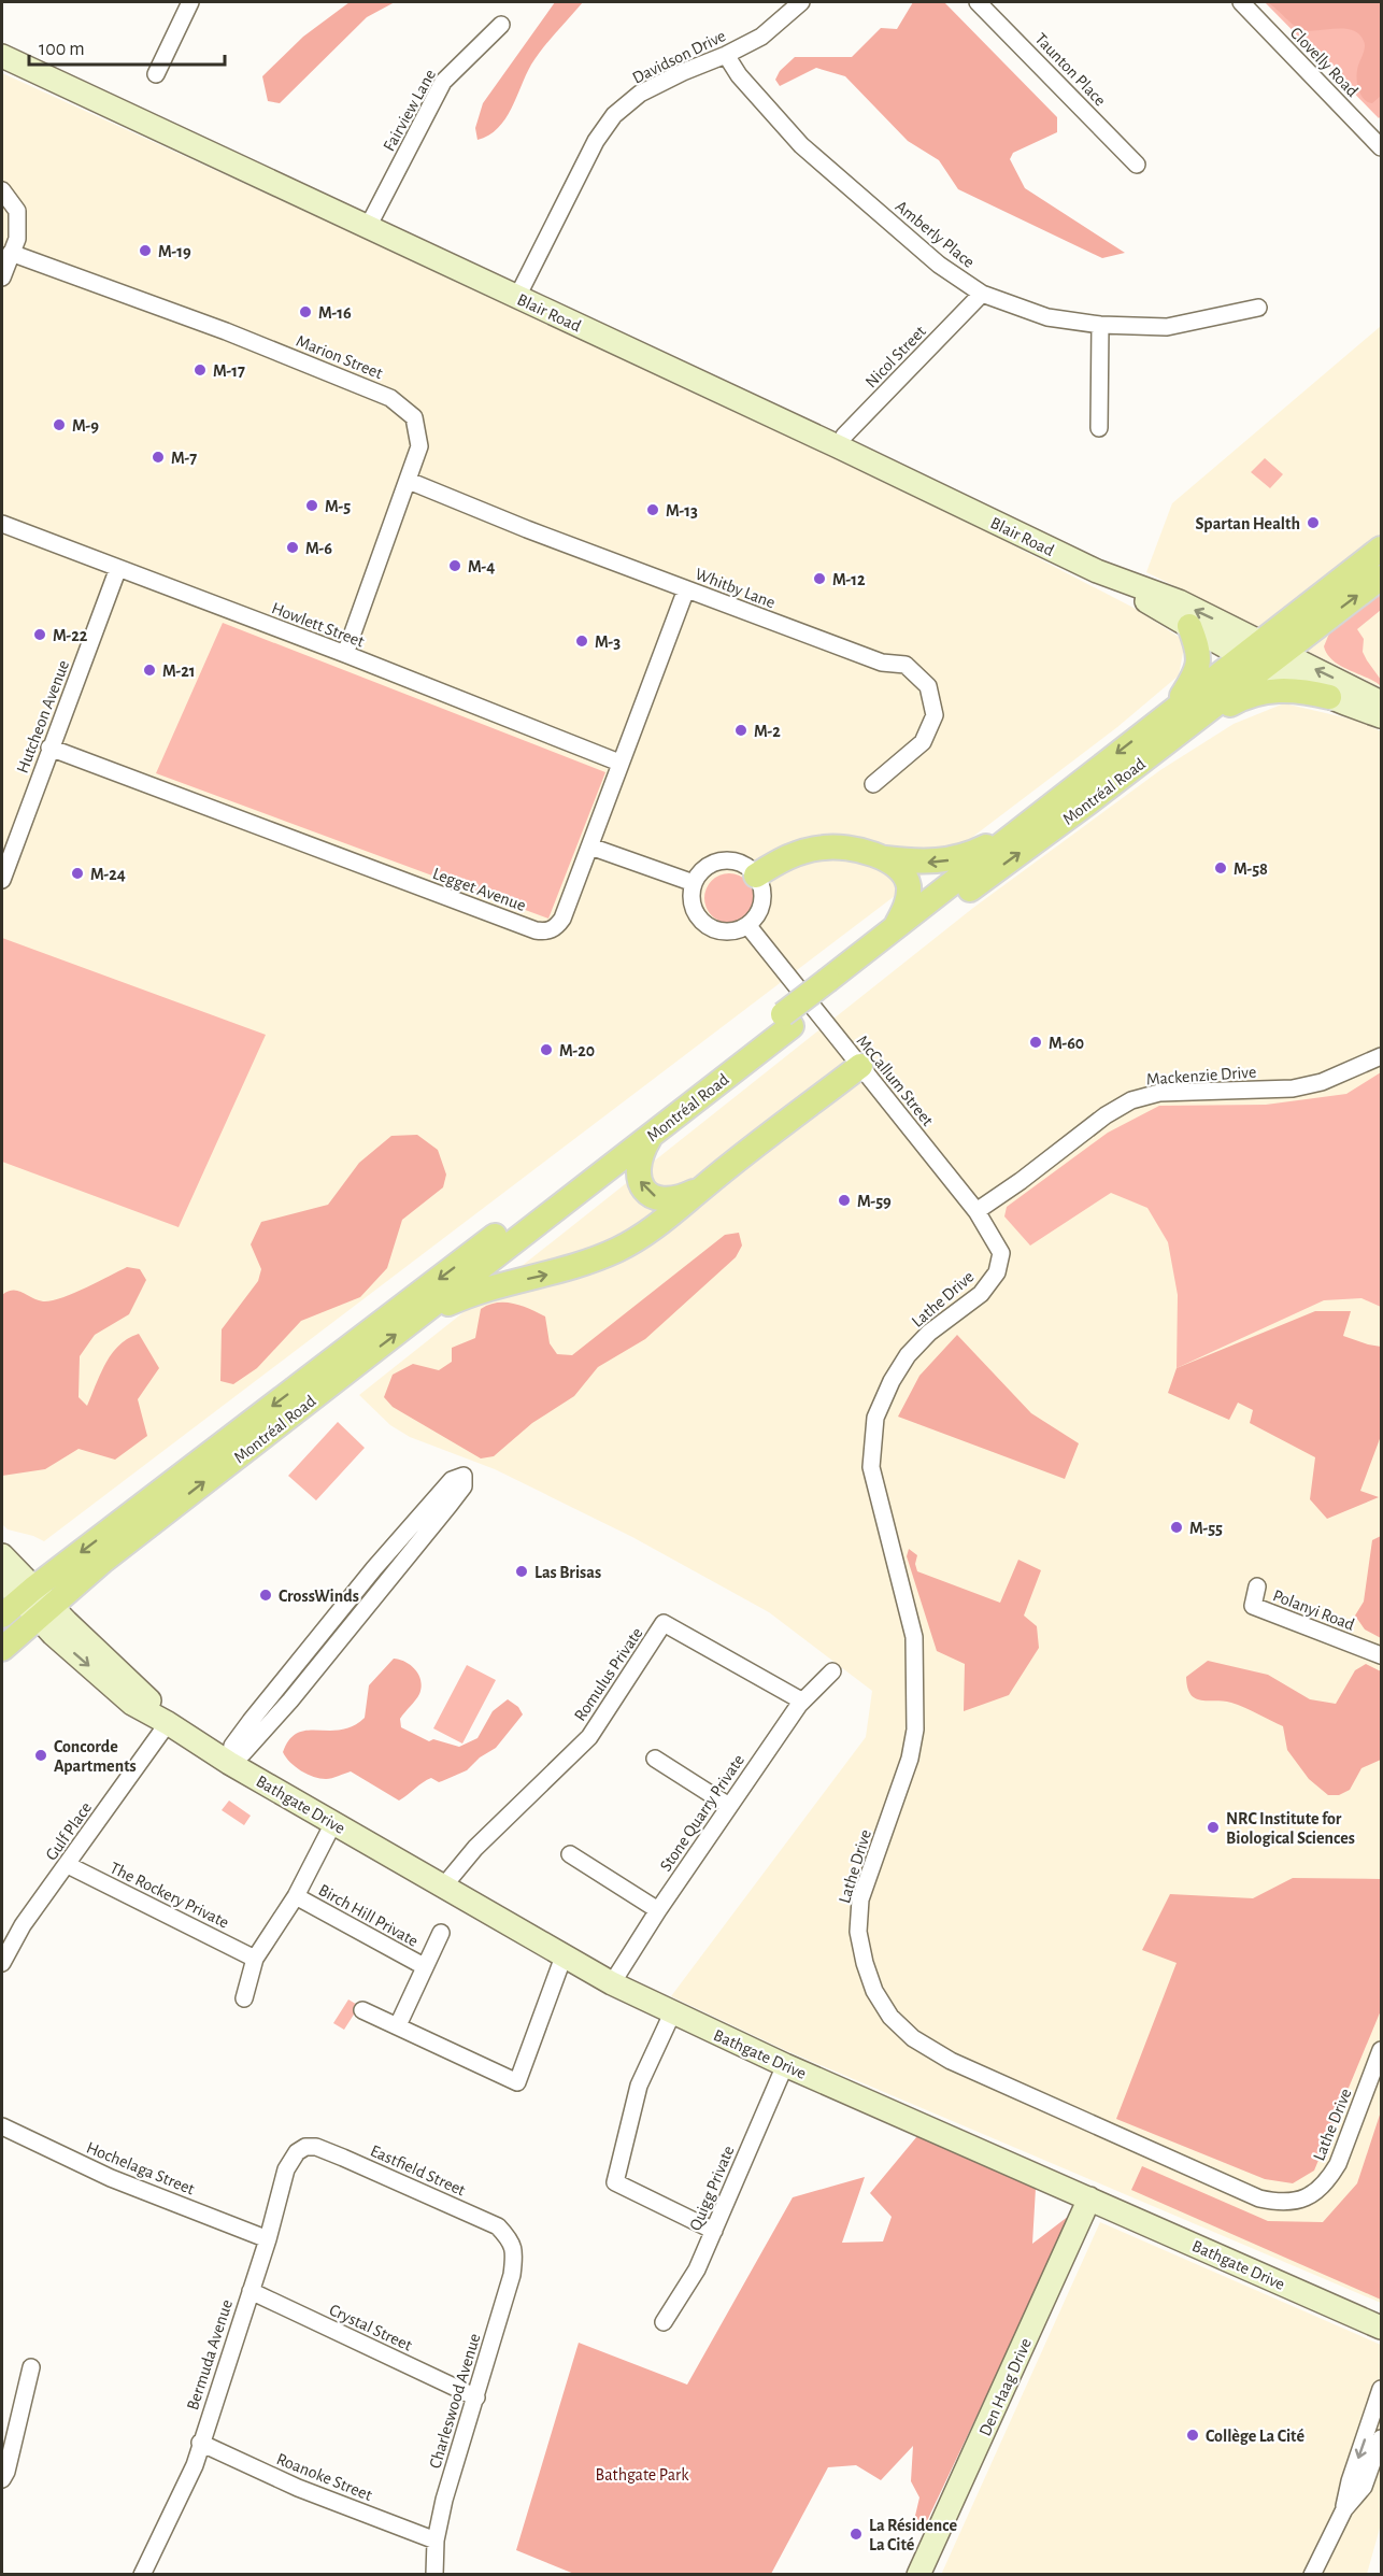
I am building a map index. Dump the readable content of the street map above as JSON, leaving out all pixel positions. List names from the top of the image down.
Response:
{
  "streets": {
    "main road": ["Montréal Road"],
    "street": [
      "Davidson Drive",
      "Clovelly Road",
      "Taunton Place",
      "Fairview Lane",
      "Amberly Place",
      "Blair Road",
      "Marion Street",
      "Nicol Street",
      "Whitby Lane",
      "Howlett Street",
      "Hutcheon Avenue",
      "Legget Avenue",
      "Mackenzie Drive",
      "McCallum Street",
      "Lathe Drive",
      "Polanyi Road",
      "Romulus Private",
      "Bathgate Drive",
      "Stone Quarry Private",
      "Gulf Place",
      "The Rockery Private",
      "Birch Hill Private",
      "Hochelaga Street",
      "Eastfield Street",
      "Quigg Private",
      "Crystal Street",
      "Bermuda Avenue",
      "Den Haag Drive",
      "Charleswood Avenue",
      "Roanoke Street"
    ]
  },
  "crossings": [
    ["Davidson Drive", "Amberly Place"],
    ["Davidson Drive", "Blair Road"],
    ["Fairview Lane", "Blair Road"],
    ["Amberly Place", "Nicol Street"],
    ["Blair Road", "Nicol Street"],
    ["Blair Road", "Montréal Road"],
    ["Marion Street", "Whitby Lane"],
    ["Marion Street", "Howlett Street"],
    ["Whitby Lane", "Legget Avenue"],
    ["Howlett Street", "Hutcheon Avenue"],
    ["Howlett Street", "Legget Avenue"],
    ["Hutcheon Avenue", "Legget Avenue"],
    ["Montréal Road", "Bathgate Drive"],
    ["Mackenzie Drive", "McCallum Street"],
    ["McCallum Street", "Lathe Drive"],
    ["Romulus Private", "Bathgate Drive"],
    ["Romulus Private", "Stone Quarry Private"],
    ["Bathgate Drive", "Stone Quarry Private"],
    ["Bathgate Drive", "Gulf Place"],
    ["Bathgate Drive", "Quigg Private"],
    ["Bathgate Drive", "Den Haag Drive"],
    ["Gulf Place", "The Rockery Private"],
    ["Hochelaga Street", "Bermuda Avenue"],
    ["Eastfield Street", "Bermuda Avenue"],
    ["Eastfield Street", "Charleswood Avenue"],
    ["Crystal Street", "Bermuda Avenue"],
    ["Crystal Street", "Charleswood Avenue"],
    ["Bermuda Avenue", "Roanoke Street"],
    ["Charleswood Avenue", "Roanoke Street"]
  ],
  "parks": ["Bathgate Park"],
  "places": [
    "M-19",
    "M-16",
    "M-17",
    "M-9",
    "M-7",
    "M-5",
    "M-13",
    "Spartan Health",
    "M-6",
    "M-4",
    "M-12",
    "M-22",
    "M-3",
    "M-21",
    "M-2",
    "M-58",
    "M-24",
    "M-60",
    "M-20",
    "M-59",
    "M-55",
    "Las Brisas",
    "CrossWinds",
    "Concorde Apartments",
    "NRC Institute for Biological Sciences",
    "Collège La Cité",
    "La Résidence La Cité"
  ],
  "scale_bar": "100 m"
}
